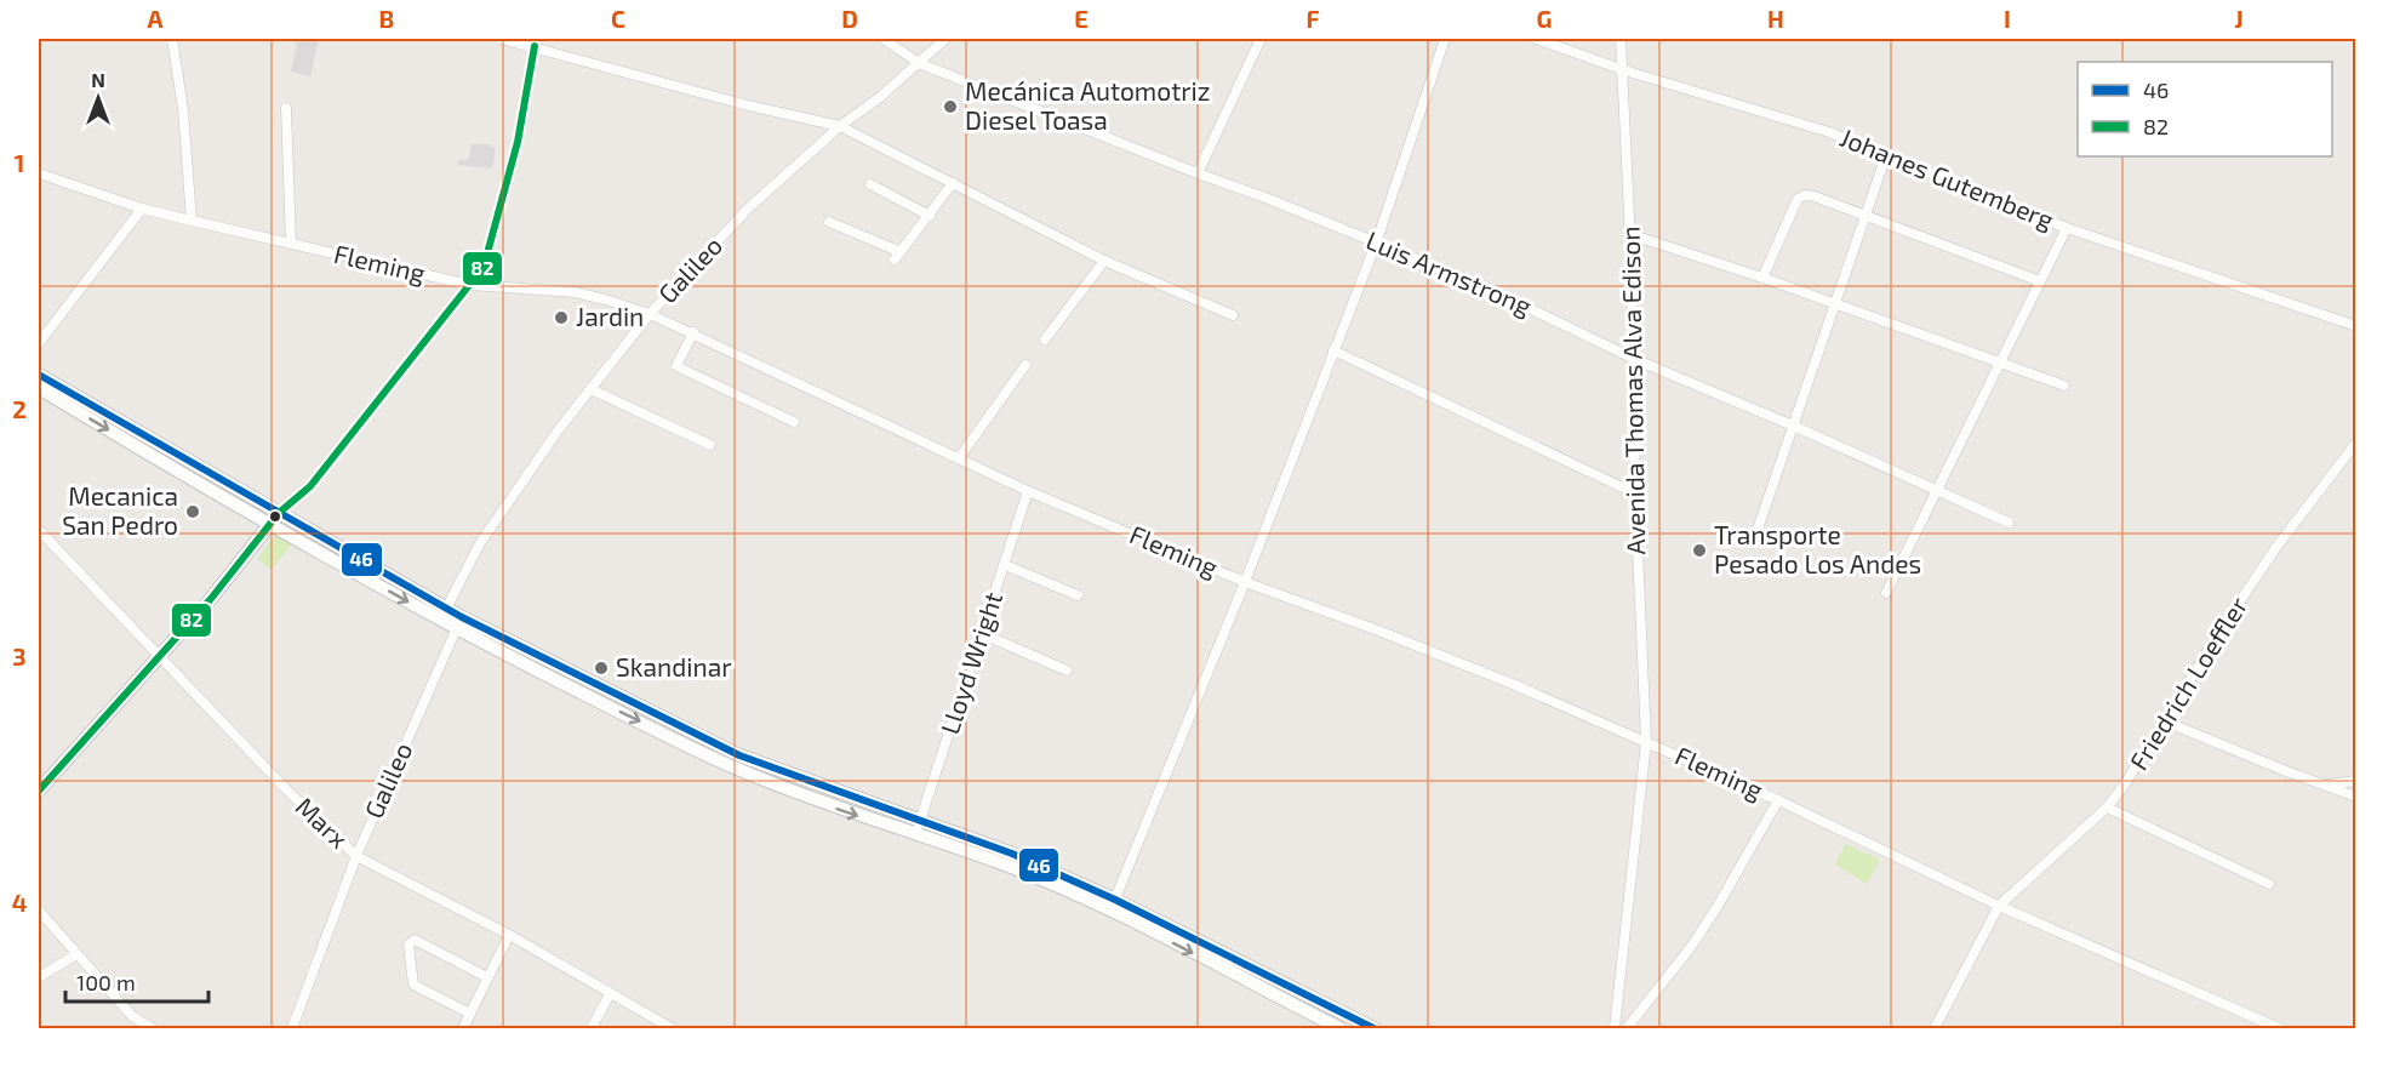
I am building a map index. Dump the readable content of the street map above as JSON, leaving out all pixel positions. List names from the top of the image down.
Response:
{
  "streets": {
    "street": [
      "Johanes Gutemberg",
      "Fleming",
      "Galileo",
      "Luis Armstrong",
      "Avenida Thomas Alva Edison",
      "Lloyd Wright",
      "Friedrich Loeffler",
      "Marx"
    ]
  },
  "crossings": [
    ["Johanes Gutemberg", "Avenida Thomas Alva Edison"],
    ["Fleming", "Galileo"],
    ["Fleming", "Avenida Thomas Alva Edison"],
    ["Fleming", "Lloyd Wright"],
    ["Fleming", "Friedrich Loeffler"],
    ["Galileo", "Luis Armstrong"],
    ["Galileo", "Marx"],
    ["Luis Armstrong", "Avenida Thomas Alva Edison"]
  ],
  "places": [
    "Mecánica Automotriz Diesel Toasa",
    "Jardin",
    "Mecanica San Pedro",
    "Transporte Pesado Los Andes",
    "Skandinar"
  ],
  "lines": ["transit line 82", "transit line 46"],
  "legend": ["46", "82"],
  "scale_bar": "100 m",
  "north": "top",
  "grid": {
    "columns": [
      "A",
      "B",
      "C",
      "D",
      "E",
      "F",
      "G",
      "H",
      "I",
      "J"
    ],
    "rows": [
      "1",
      "2",
      "3",
      "4"
    ]
  }
}
